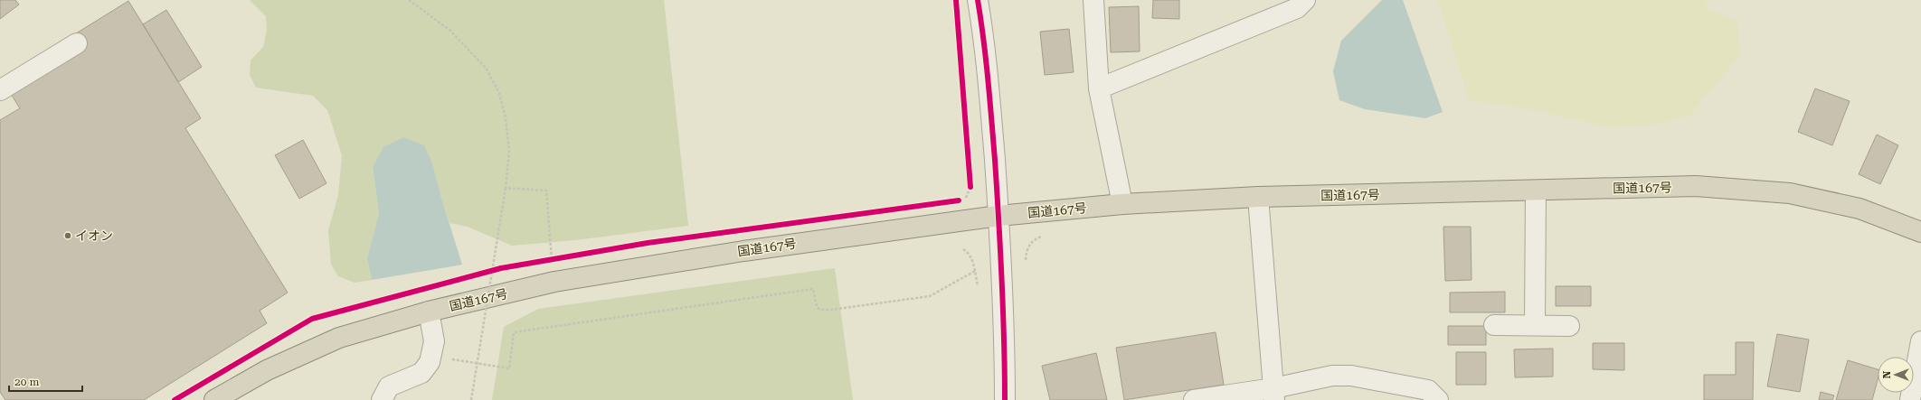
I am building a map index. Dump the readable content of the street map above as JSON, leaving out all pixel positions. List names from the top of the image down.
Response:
{
  "streets": {
    "highway": ["国道167号"]
  },
  "places": ["イオン"],
  "scale_bar": "20 m",
  "north": "left"
}
